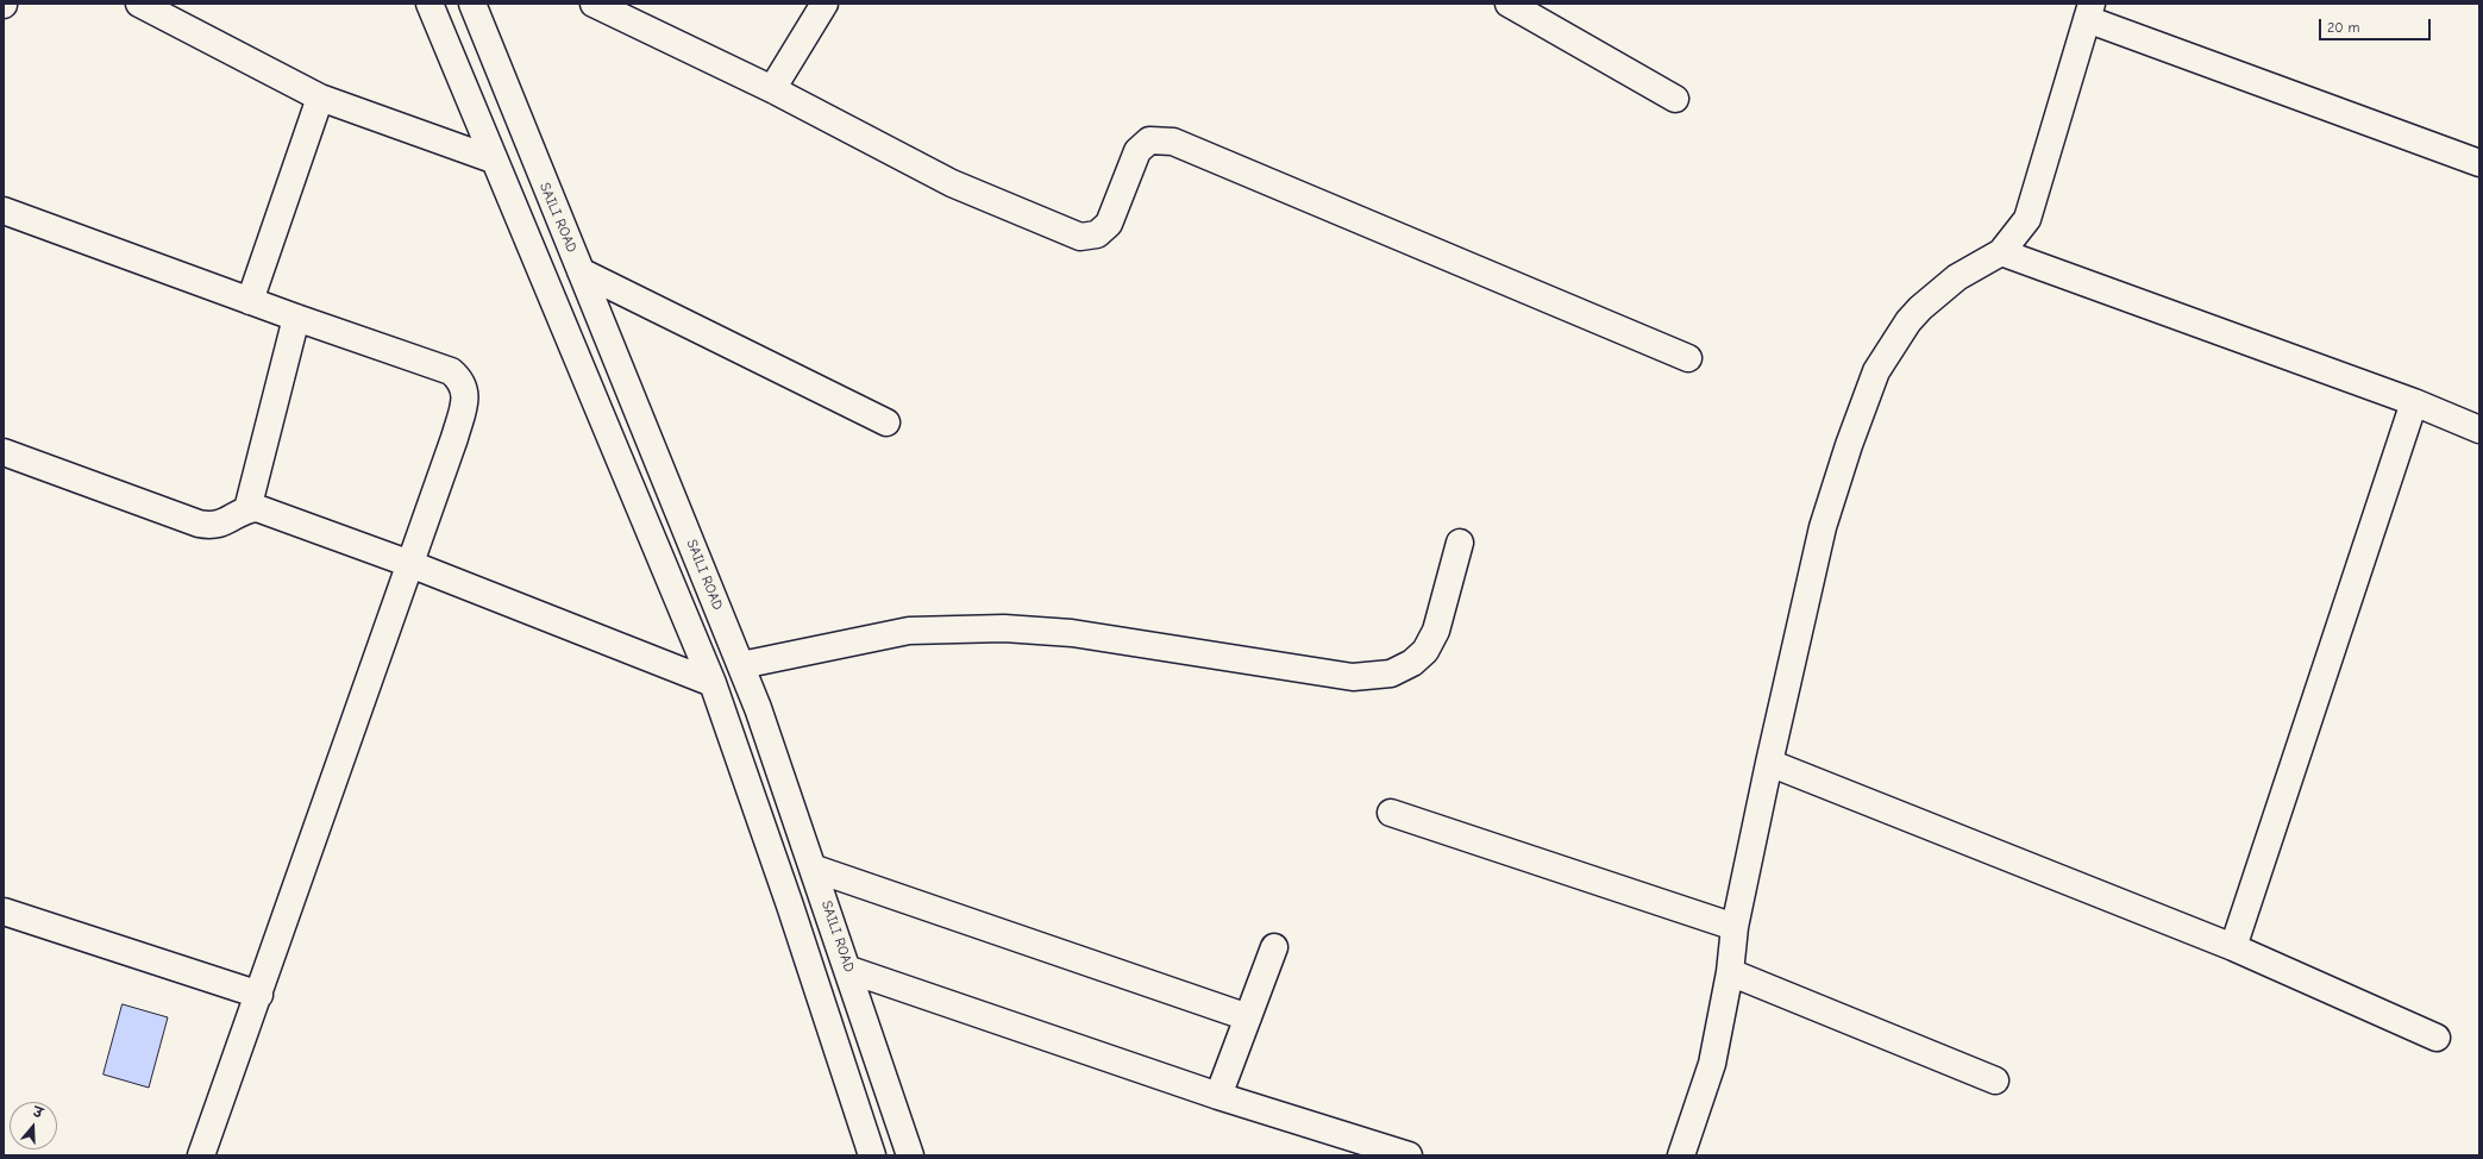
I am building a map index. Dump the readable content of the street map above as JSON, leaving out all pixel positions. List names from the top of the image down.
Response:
{
  "streets": {
    "street": ["SAILI ROAD"]
  },
  "scale_bar": "20 m",
  "north": "top"
}
